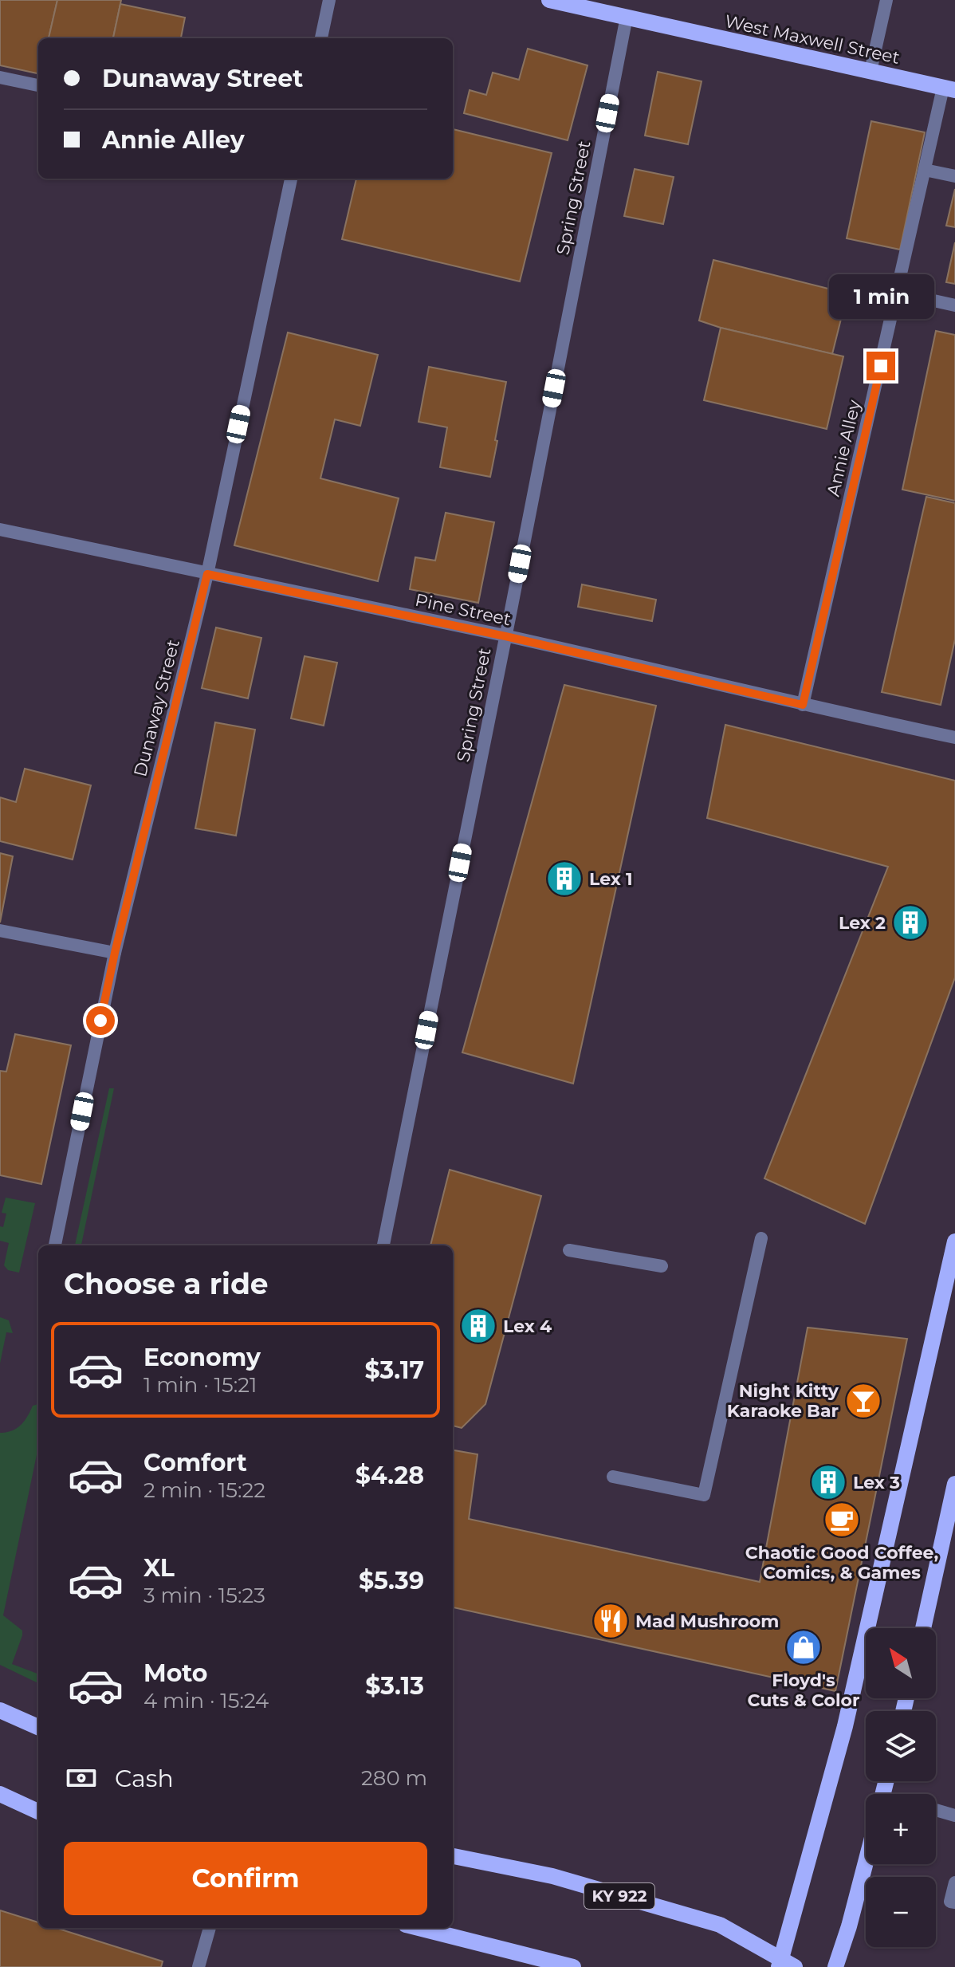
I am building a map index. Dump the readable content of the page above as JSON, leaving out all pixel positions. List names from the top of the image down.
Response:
{
  "streets": {
    "main road": ["West Maxwell Street", "KY 922"],
    "street": [
      "Spring Street",
      "Annie Alley",
      "Pine Street",
      "Dunaway Street"
    ]
  },
  "crossings": [
    ["West Maxwell Street", "Spring Street"],
    ["West Maxwell Street", "Annie Alley"],
    ["Spring Street", "Pine Street"],
    ["Annie Alley", "Pine Street"],
    ["Pine Street", "Dunaway Street"]
  ],
  "places": {
    "building": [
      "Lex 1",
      "Lex 2",
      "Lex 4",
      "Lex 3"
    ],
    "bar": ["Night Kitty Karaoke Bar"],
    "cafe": ["Chaotic Good Coffee, Comics, & Games"],
    "restaurant": ["Mad Mushroom"],
    "shop": ["Floyd's Cuts & Color"]
  },
  "north": "top left",
  "page": {
    "banner": ["Dunaway Street", "Annie Alley"],
    "bubble": "1 min",
    "heading": "Choose a ride",
    "list": [
      {
        "name": "Economy",
        "note": "1 min · 15:21",
        "value": "$3.17"
      },
      {
        "name": "Comfort",
        "note": "2 min · 15:22",
        "value": "$4.28"
      },
      {
        "name": "XL",
        "note": "3 min · 15:23",
        "value": "$5.39"
      },
      {
        "name": "Moto",
        "note": "4 min · 15:24",
        "value": "$3.13"
      }
    ],
    "map_buttons": ["+", "−"],
    "pay": ["Cash", "280 m"],
    "buttons": "Confirm"
  }
}
